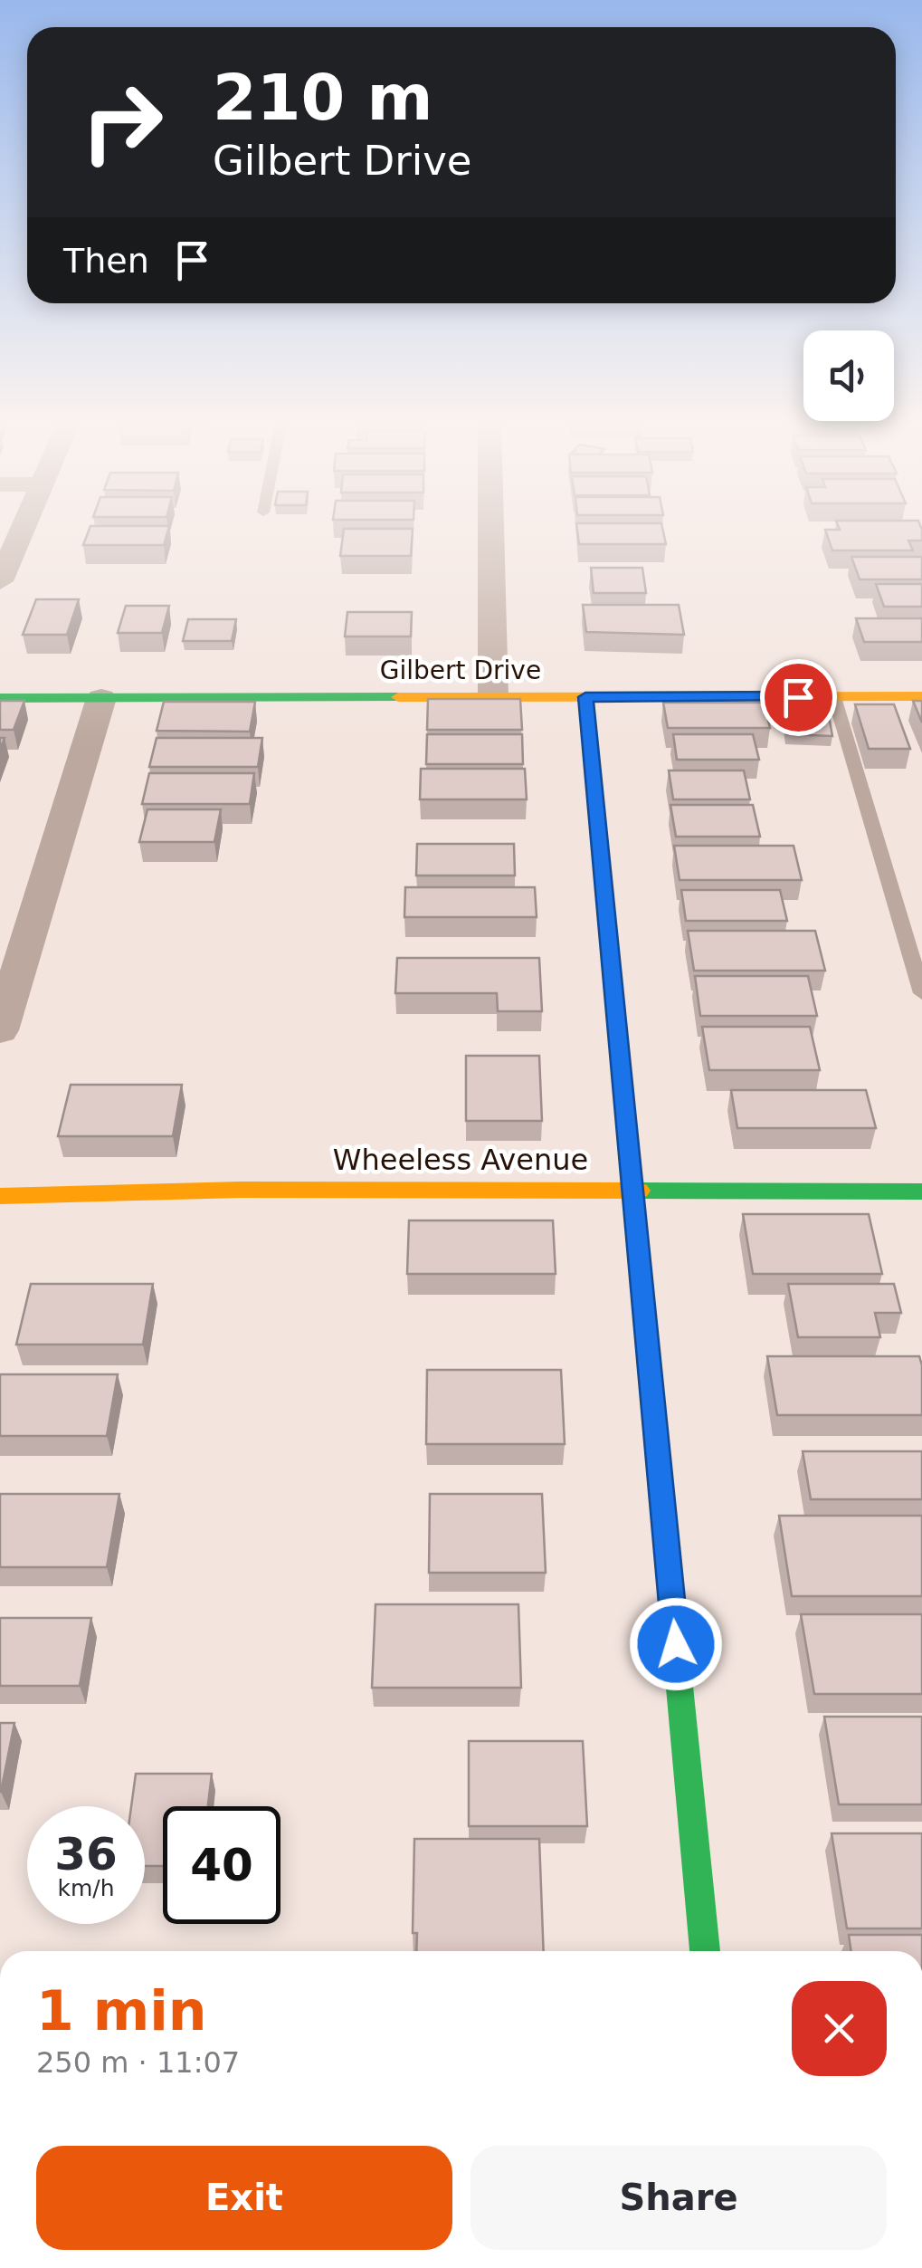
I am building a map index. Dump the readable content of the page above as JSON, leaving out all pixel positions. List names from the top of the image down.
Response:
{
  "streets": {
    "street": ["Gilbert Drive", "Wheeless Avenue"]
  },
  "page": {
    "turn": ["210 m", "Gilbert Drive"],
    "then": "Then",
    "speed": "36 km/h",
    "limit": "40",
    "heading": ["1 min", "250 m · 11:07"],
    "buttons": ["Exit", "Share"]
  }
}
